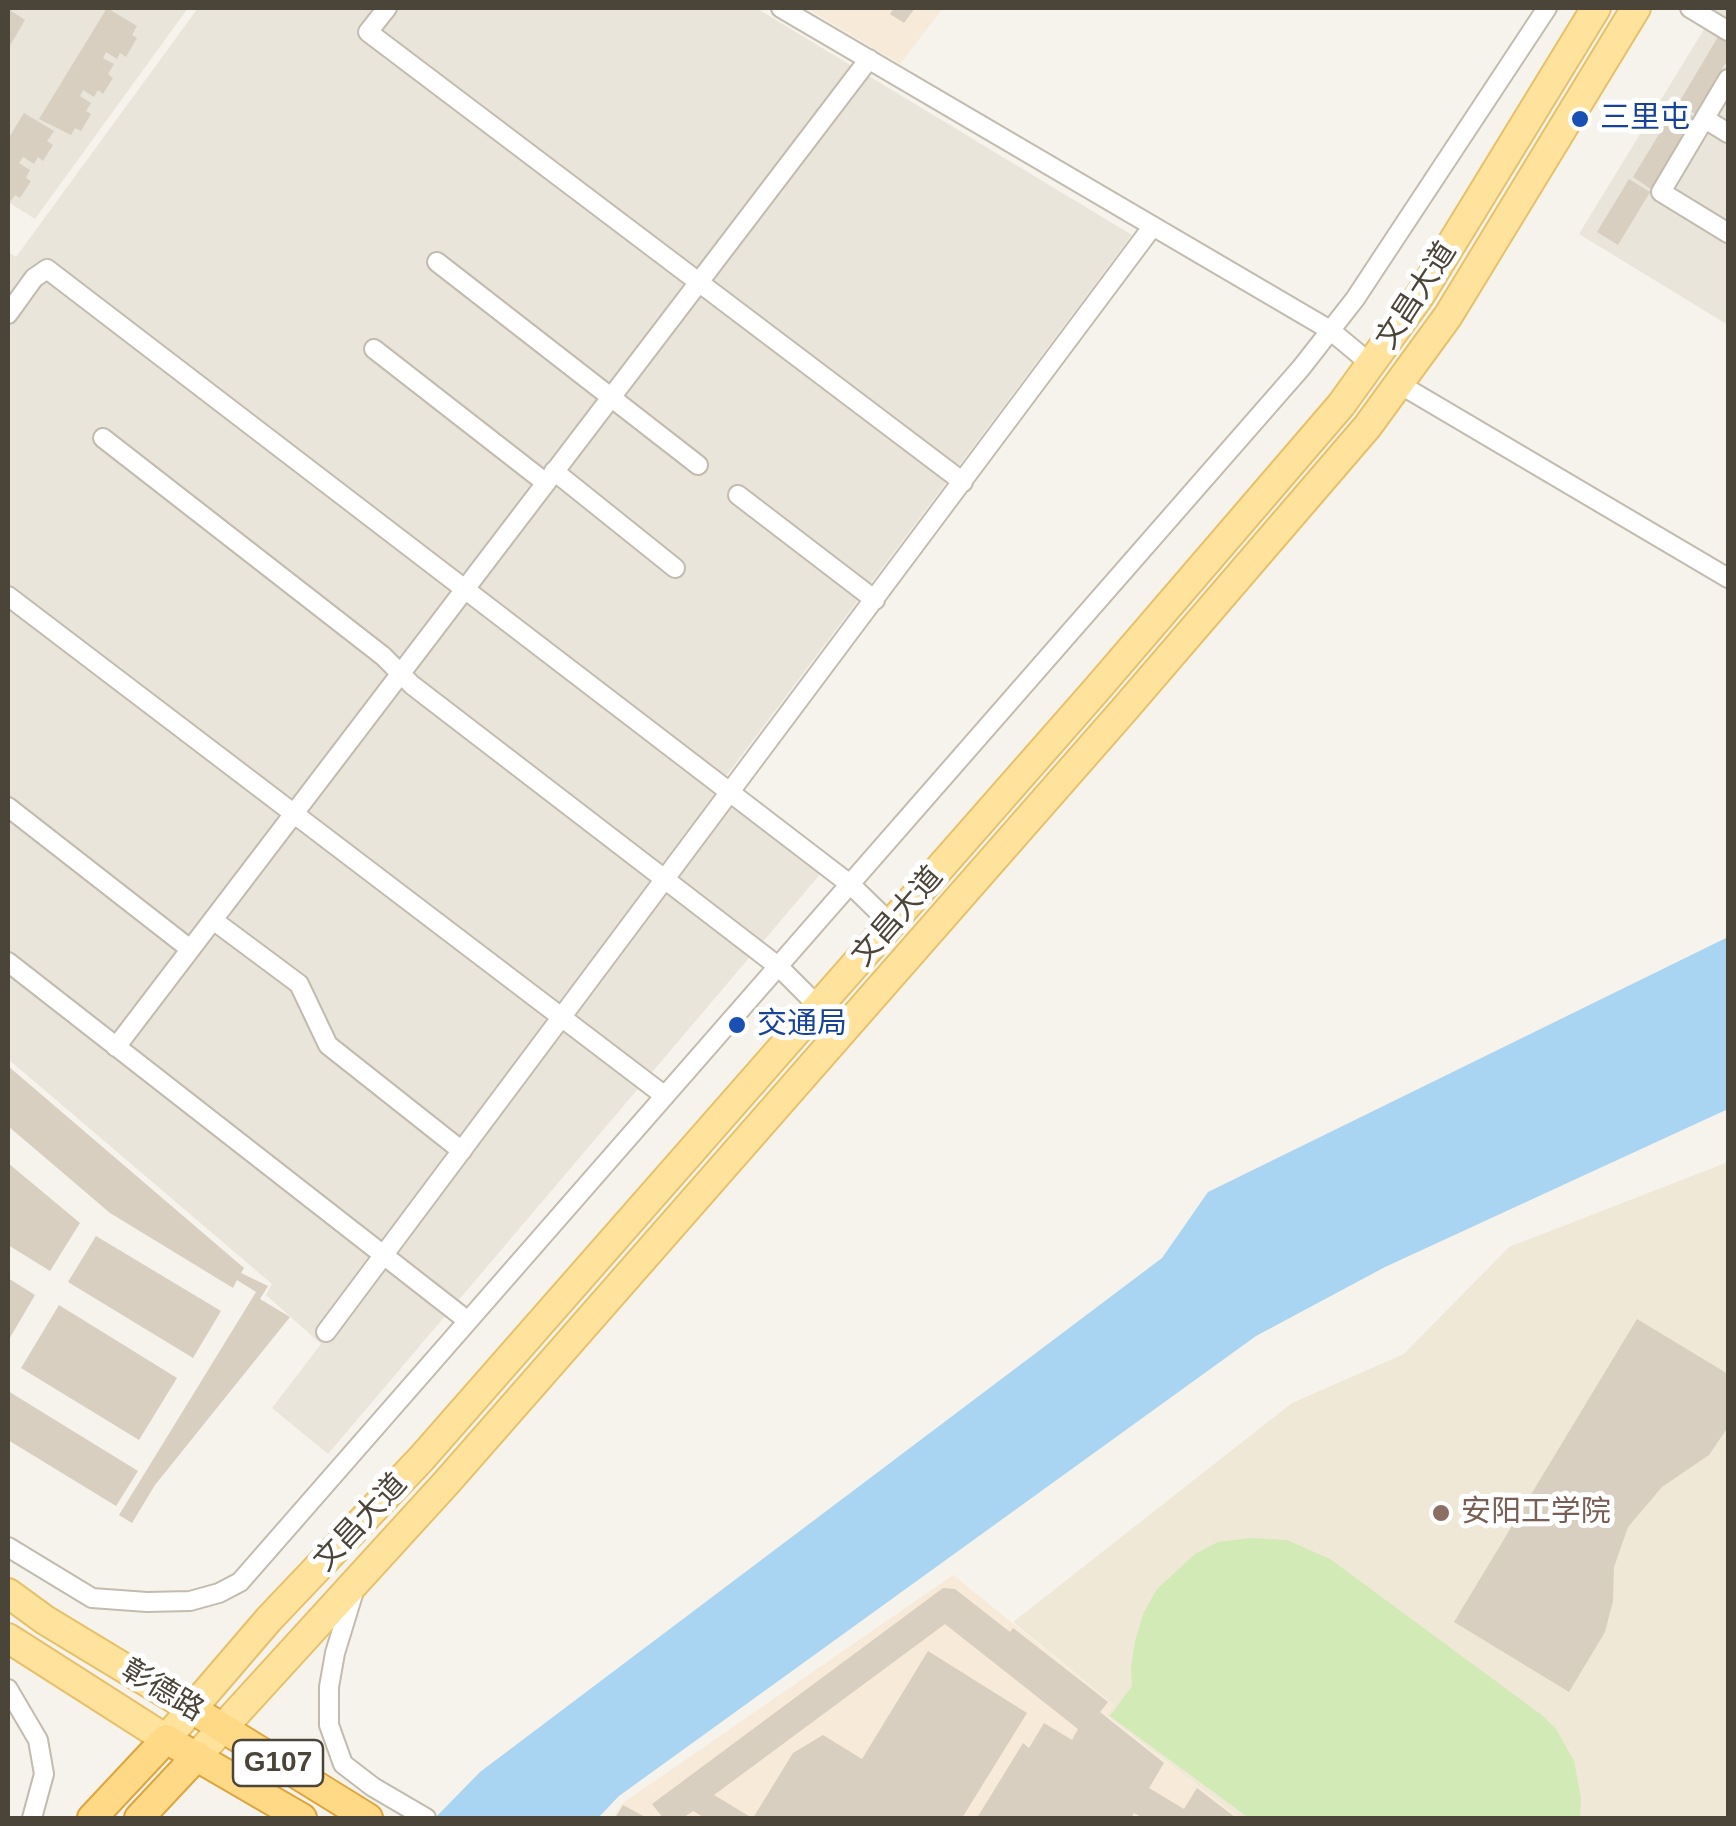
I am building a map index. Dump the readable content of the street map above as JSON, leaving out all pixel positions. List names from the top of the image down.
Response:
{
  "streets": {
    "highway": ["文昌大道", "彰德路", "G107"]
  },
  "crossings": [
    ["文昌大道", "彰德路"]
  ],
  "places": ["三里屯", "交通局", "安阳工学院"]
}
